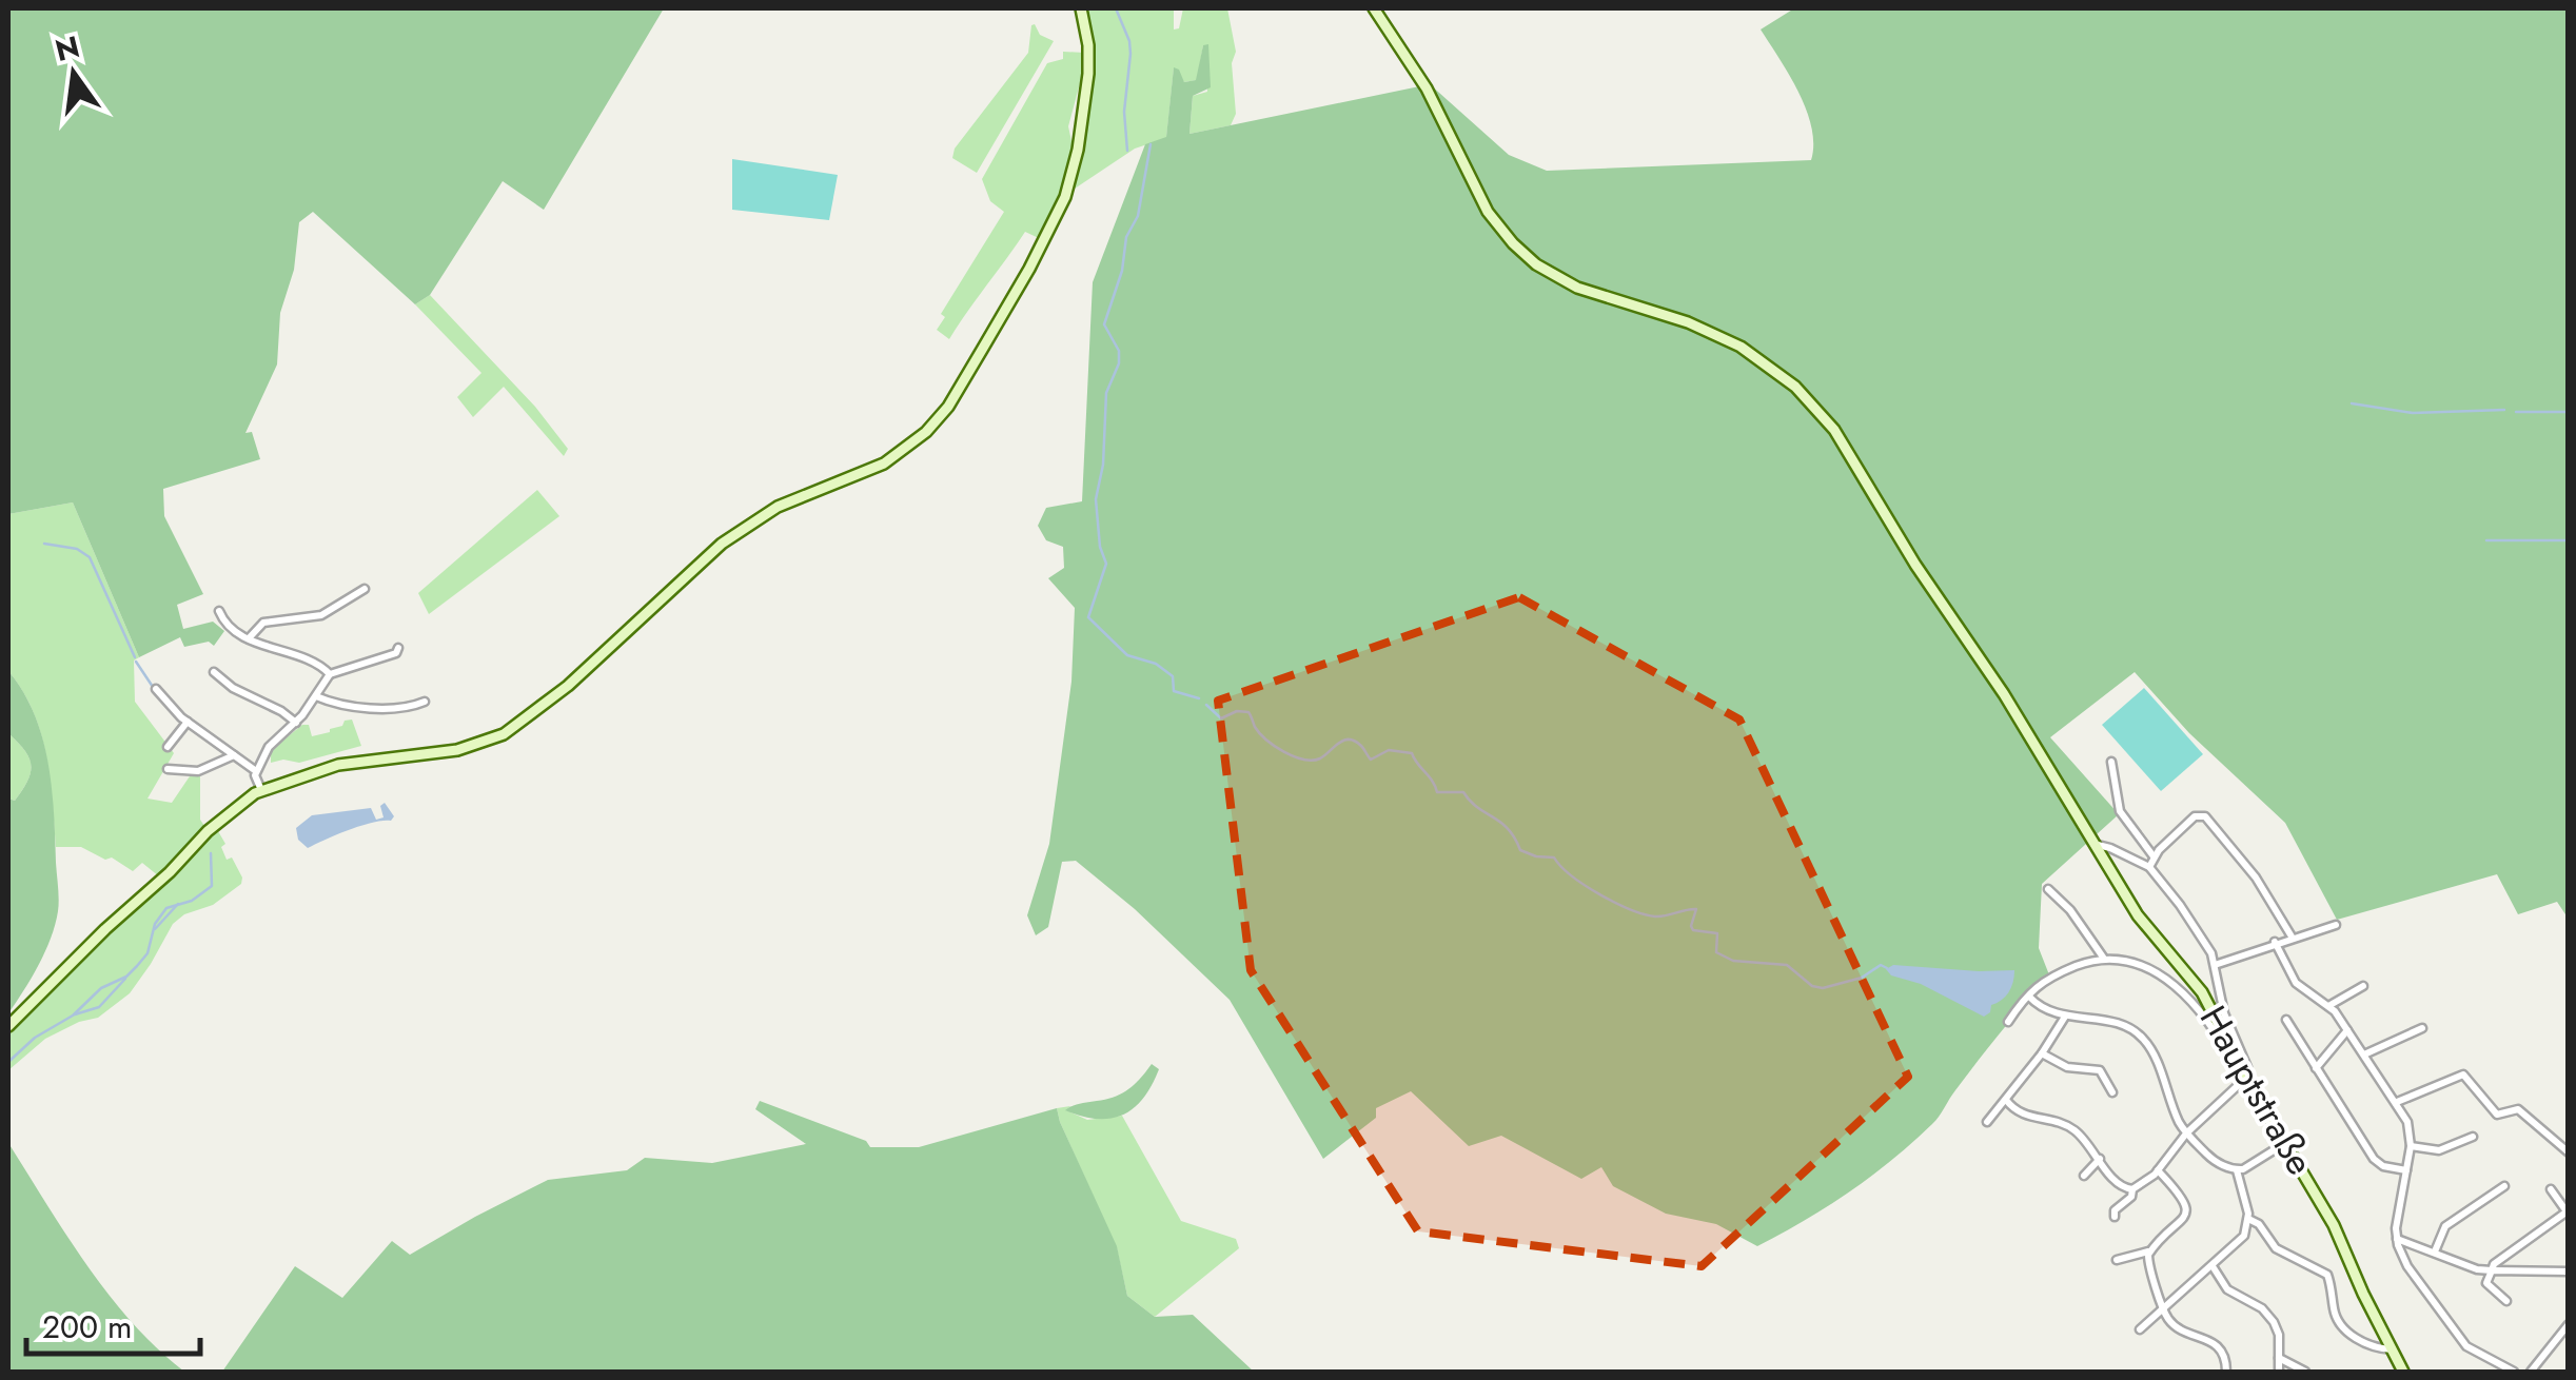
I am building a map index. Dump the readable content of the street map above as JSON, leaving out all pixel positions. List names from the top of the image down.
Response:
{
  "streets": {
    "main road": ["Hauptstraße"]
  },
  "scale_bar": "200 m",
  "north": "top"
}
